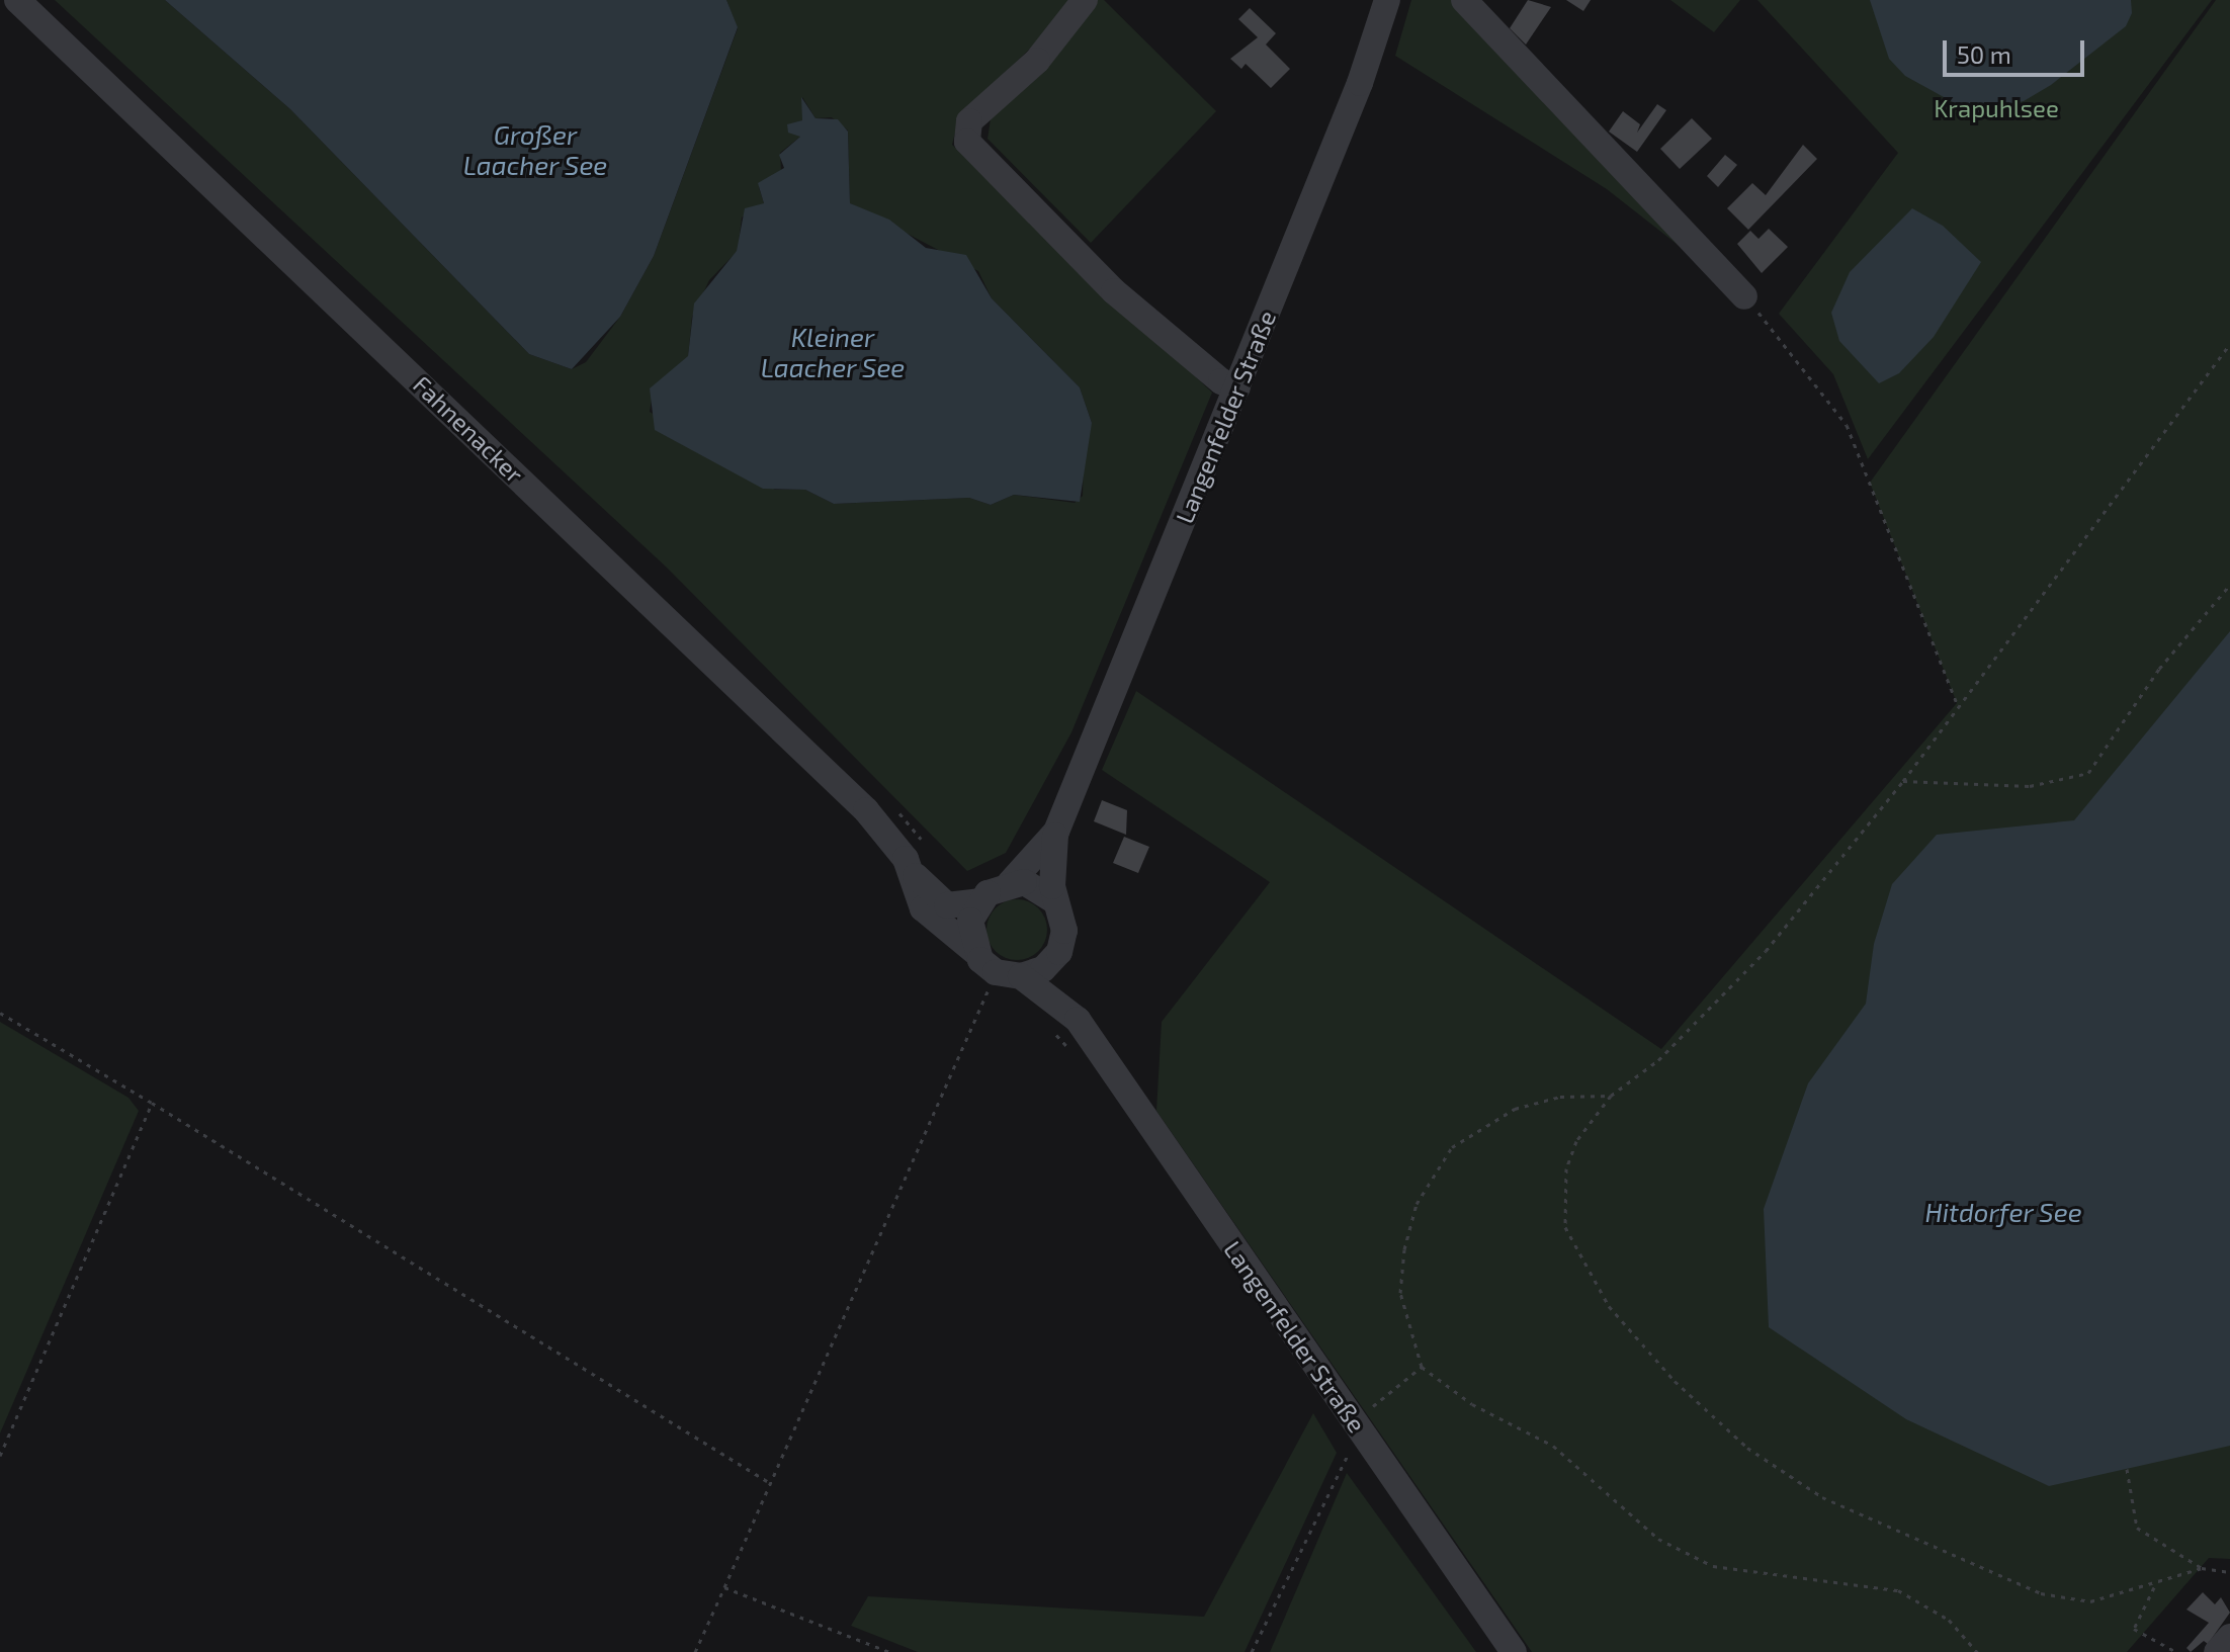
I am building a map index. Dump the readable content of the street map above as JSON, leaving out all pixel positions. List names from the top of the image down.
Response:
{
  "streets": {
    "street": ["Langenfelder Straße", "Fahnenacker"]
  },
  "crossings": [
    ["Langenfelder Straße", "Fahnenacker"]
  ],
  "water": ["Großer Laacher See", "Kleiner Laacher See", "Hitdorfer See"],
  "parks": ["Krapuhlsee"],
  "scale_bar": "50 m"
}
